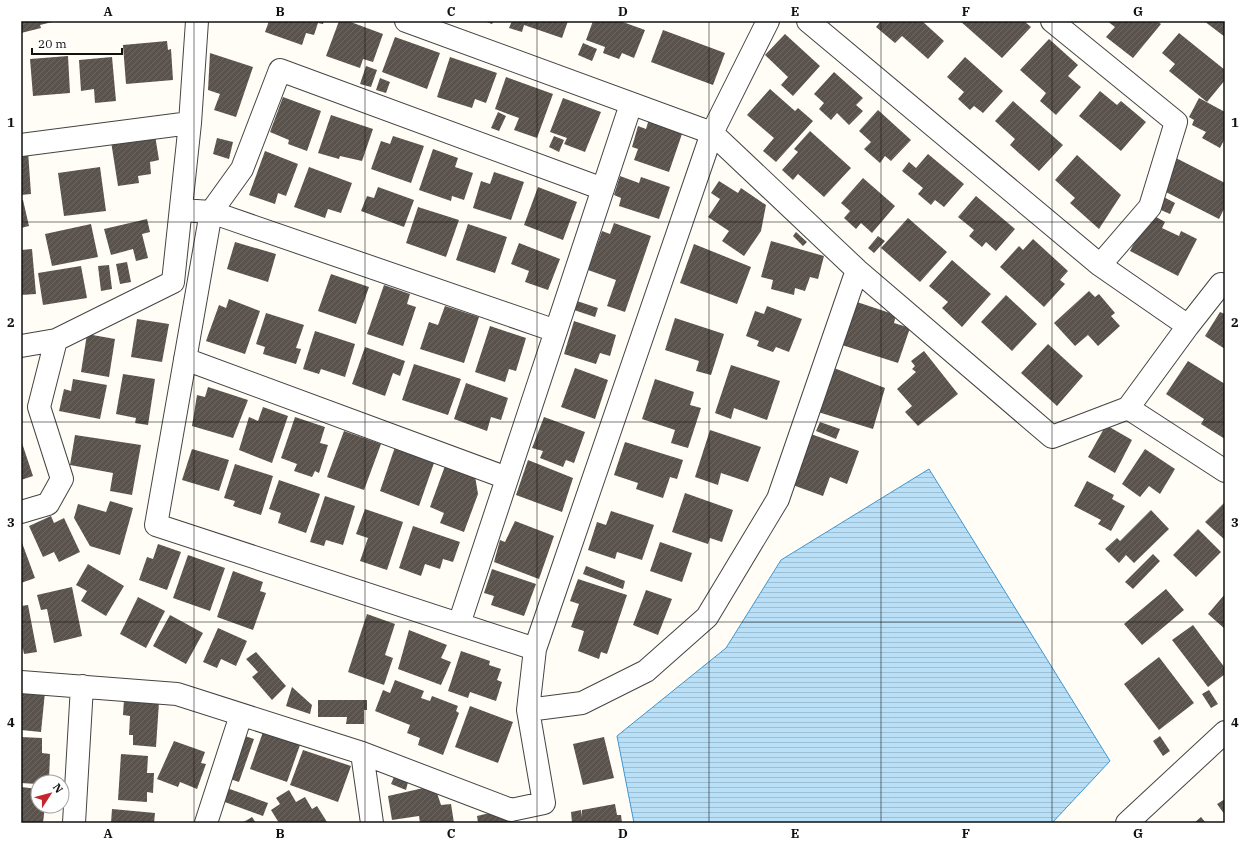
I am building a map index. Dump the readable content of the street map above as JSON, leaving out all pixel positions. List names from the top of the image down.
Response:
{
  "scale_bar": "20 m",
  "north": "top right",
  "grid": {
    "columns": [
      "A",
      "B",
      "C",
      "D",
      "E",
      "F",
      "G"
    ],
    "rows": [
      "1",
      "2",
      "3",
      "4"
    ]
  }
}
